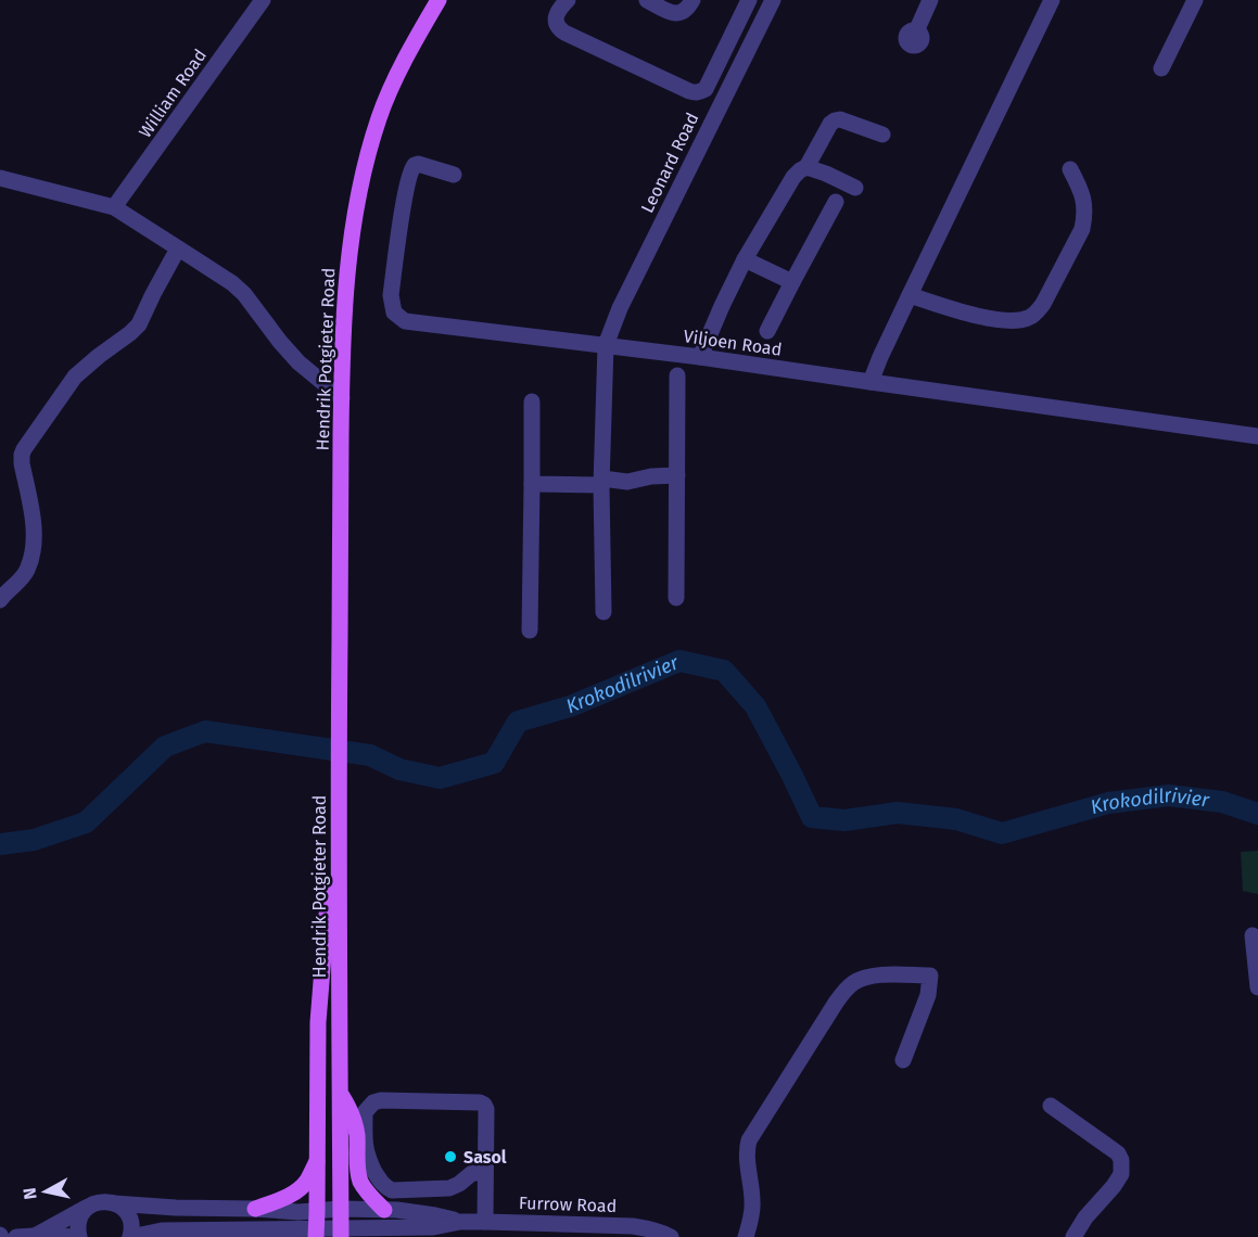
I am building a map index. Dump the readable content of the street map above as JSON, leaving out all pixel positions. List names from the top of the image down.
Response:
{
  "streets": {
    "main road": ["Hendrik Potgieter Road"],
    "street": [
      "William Road",
      "Leonard Road",
      "Viljoen Road",
      "Furrow Road"
    ]
  },
  "crossings": [
    ["Leonard Road", "Viljoen Road"],
    ["Hendrik Potgieter Road", "Furrow Road"]
  ],
  "water": ["Krokodilrivier"],
  "places": ["Sasol"],
  "north": "left"
}
